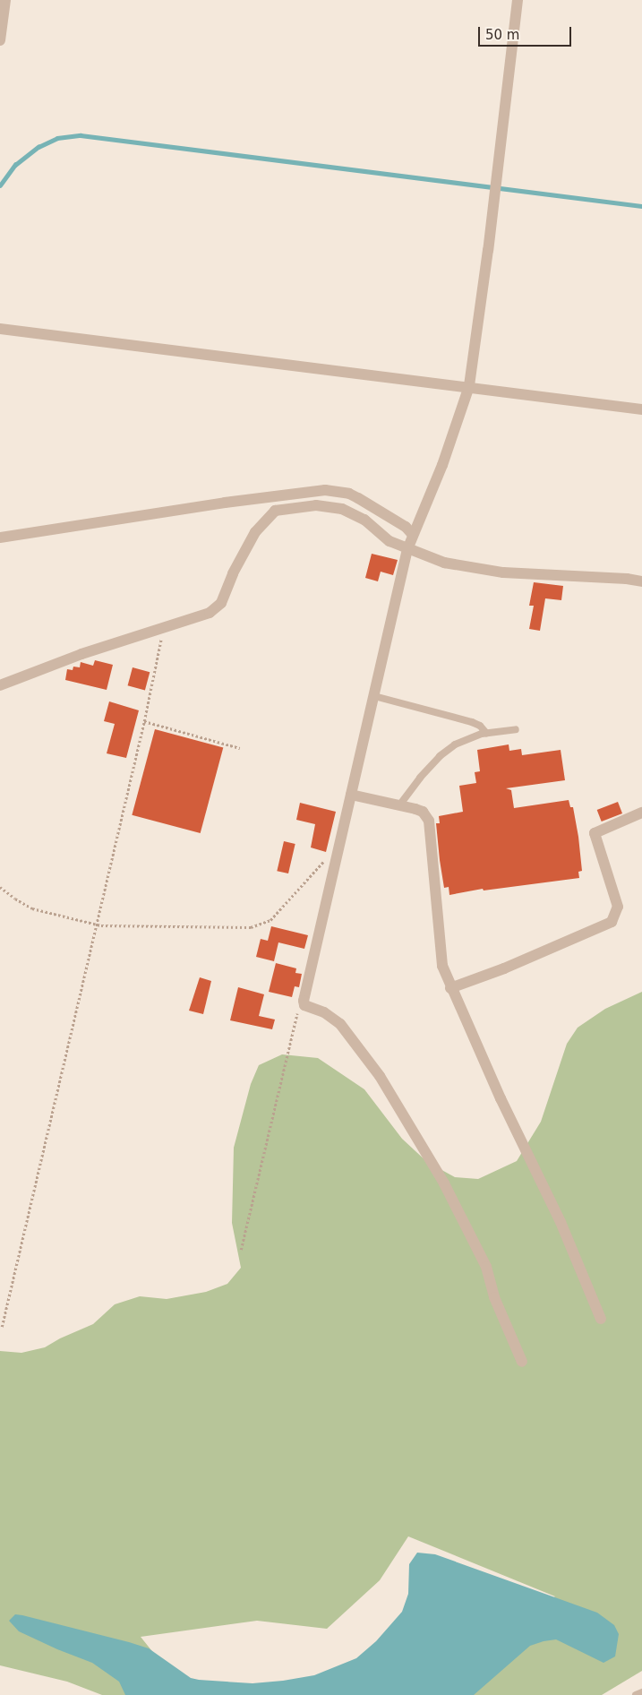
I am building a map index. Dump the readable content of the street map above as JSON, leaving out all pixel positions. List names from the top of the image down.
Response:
{
  "scale_bar": "50 m"
}
